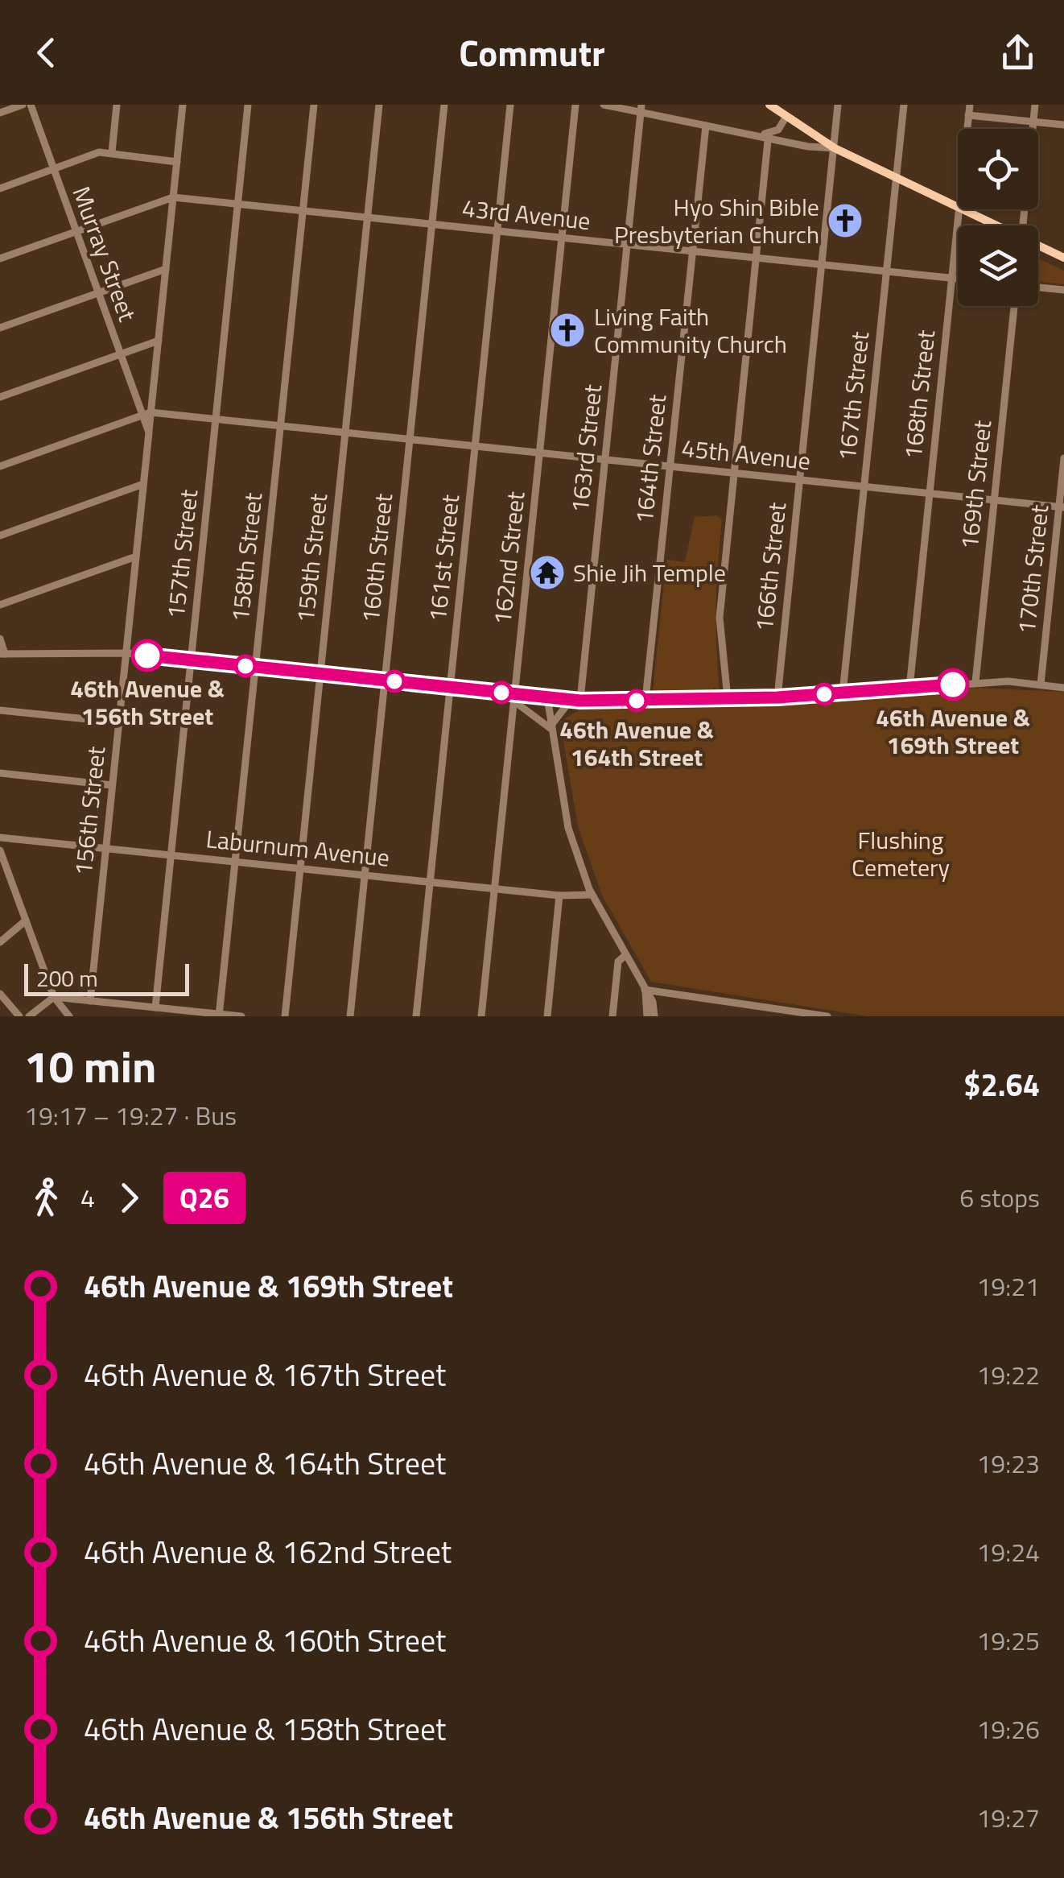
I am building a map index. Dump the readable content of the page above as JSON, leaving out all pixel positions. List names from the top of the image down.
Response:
{
  "streets": {
    "street": [
      "43rd Avenue",
      "Murray Street",
      "168th Street",
      "167th Street",
      "163rd Street",
      "45th Avenue",
      "164th Street",
      "169th Street",
      "157th Street",
      "158th Street",
      "159th Street",
      "160th Street",
      "161st Street",
      "162nd Street",
      "166th Street",
      "170th Street",
      "156th Street",
      "Laburnum Avenue"
    ]
  },
  "crossings": [
    ["43rd Avenue", "168th Street"],
    ["43rd Avenue", "167th Street"],
    ["43rd Avenue", "163rd Street"],
    ["43rd Avenue", "164th Street"],
    ["43rd Avenue", "157th Street"],
    ["43rd Avenue", "158th Street"],
    ["43rd Avenue", "159th Street"],
    ["43rd Avenue", "160th Street"],
    ["43rd Avenue", "161st Street"],
    ["43rd Avenue", "162nd Street"],
    ["43rd Avenue", "166th Street"],
    ["43rd Avenue", "156th Street"],
    ["Murray Street", "45th Avenue"],
    ["Murray Street", "156th Street"],
    ["168th Street", "45th Avenue"],
    ["167th Street", "45th Avenue"],
    ["163rd Street", "45th Avenue"],
    ["45th Avenue", "164th Street"],
    ["45th Avenue", "169th Street"],
    ["45th Avenue", "157th Street"],
    ["45th Avenue", "158th Street"],
    ["45th Avenue", "159th Street"],
    ["45th Avenue", "160th Street"],
    ["45th Avenue", "161st Street"],
    ["45th Avenue", "162nd Street"],
    ["45th Avenue", "166th Street"],
    ["45th Avenue", "170th Street"],
    ["45th Avenue", "156th Street"],
    ["157th Street", "Laburnum Avenue"],
    ["158th Street", "Laburnum Avenue"],
    ["159th Street", "Laburnum Avenue"],
    ["160th Street", "Laburnum Avenue"],
    ["161st Street", "Laburnum Avenue"],
    ["162nd Street", "Laburnum Avenue"],
    ["156th Street", "Laburnum Avenue"]
  ],
  "parks": ["Flushing Cemetery"],
  "places": {
    "church": ["Hyo Shin Bible Presbyterian Church", "Living Faith Community Church"],
    "temple": ["Shie Jih Temple"],
    "other": ["46th Avenue & 156th Street", "46th Avenue & 169th Street", "46th Avenue & 164th Street"]
  },
  "lines": ["bus line Q26"],
  "scale_bar": "200 m",
  "page": {
    "header": "Commutr",
    "scale": "200 m",
    "heading": ["10 min", "19:17 – 19:27 · Bus", "$2.64"],
    "legs": ["4", "Q26", "6 stops"],
    "list": [
      {
        "name": "46th Avenue & 169th Street",
        "value": "19:21"
      },
      {
        "name": "46th Avenue & 167th Street",
        "value": "19:22"
      },
      {
        "name": "46th Avenue & 164th Street",
        "value": "19:23"
      },
      {
        "name": "46th Avenue & 162nd Street",
        "value": "19:24"
      },
      {
        "name": "46th Avenue & 160th Street",
        "value": "19:25"
      },
      {
        "name": "46th Avenue & 158th Street",
        "value": "19:26"
      },
      {
        "name": "46th Avenue & 156th Street",
        "value": "19:27"
      }
    ]
  }
}
